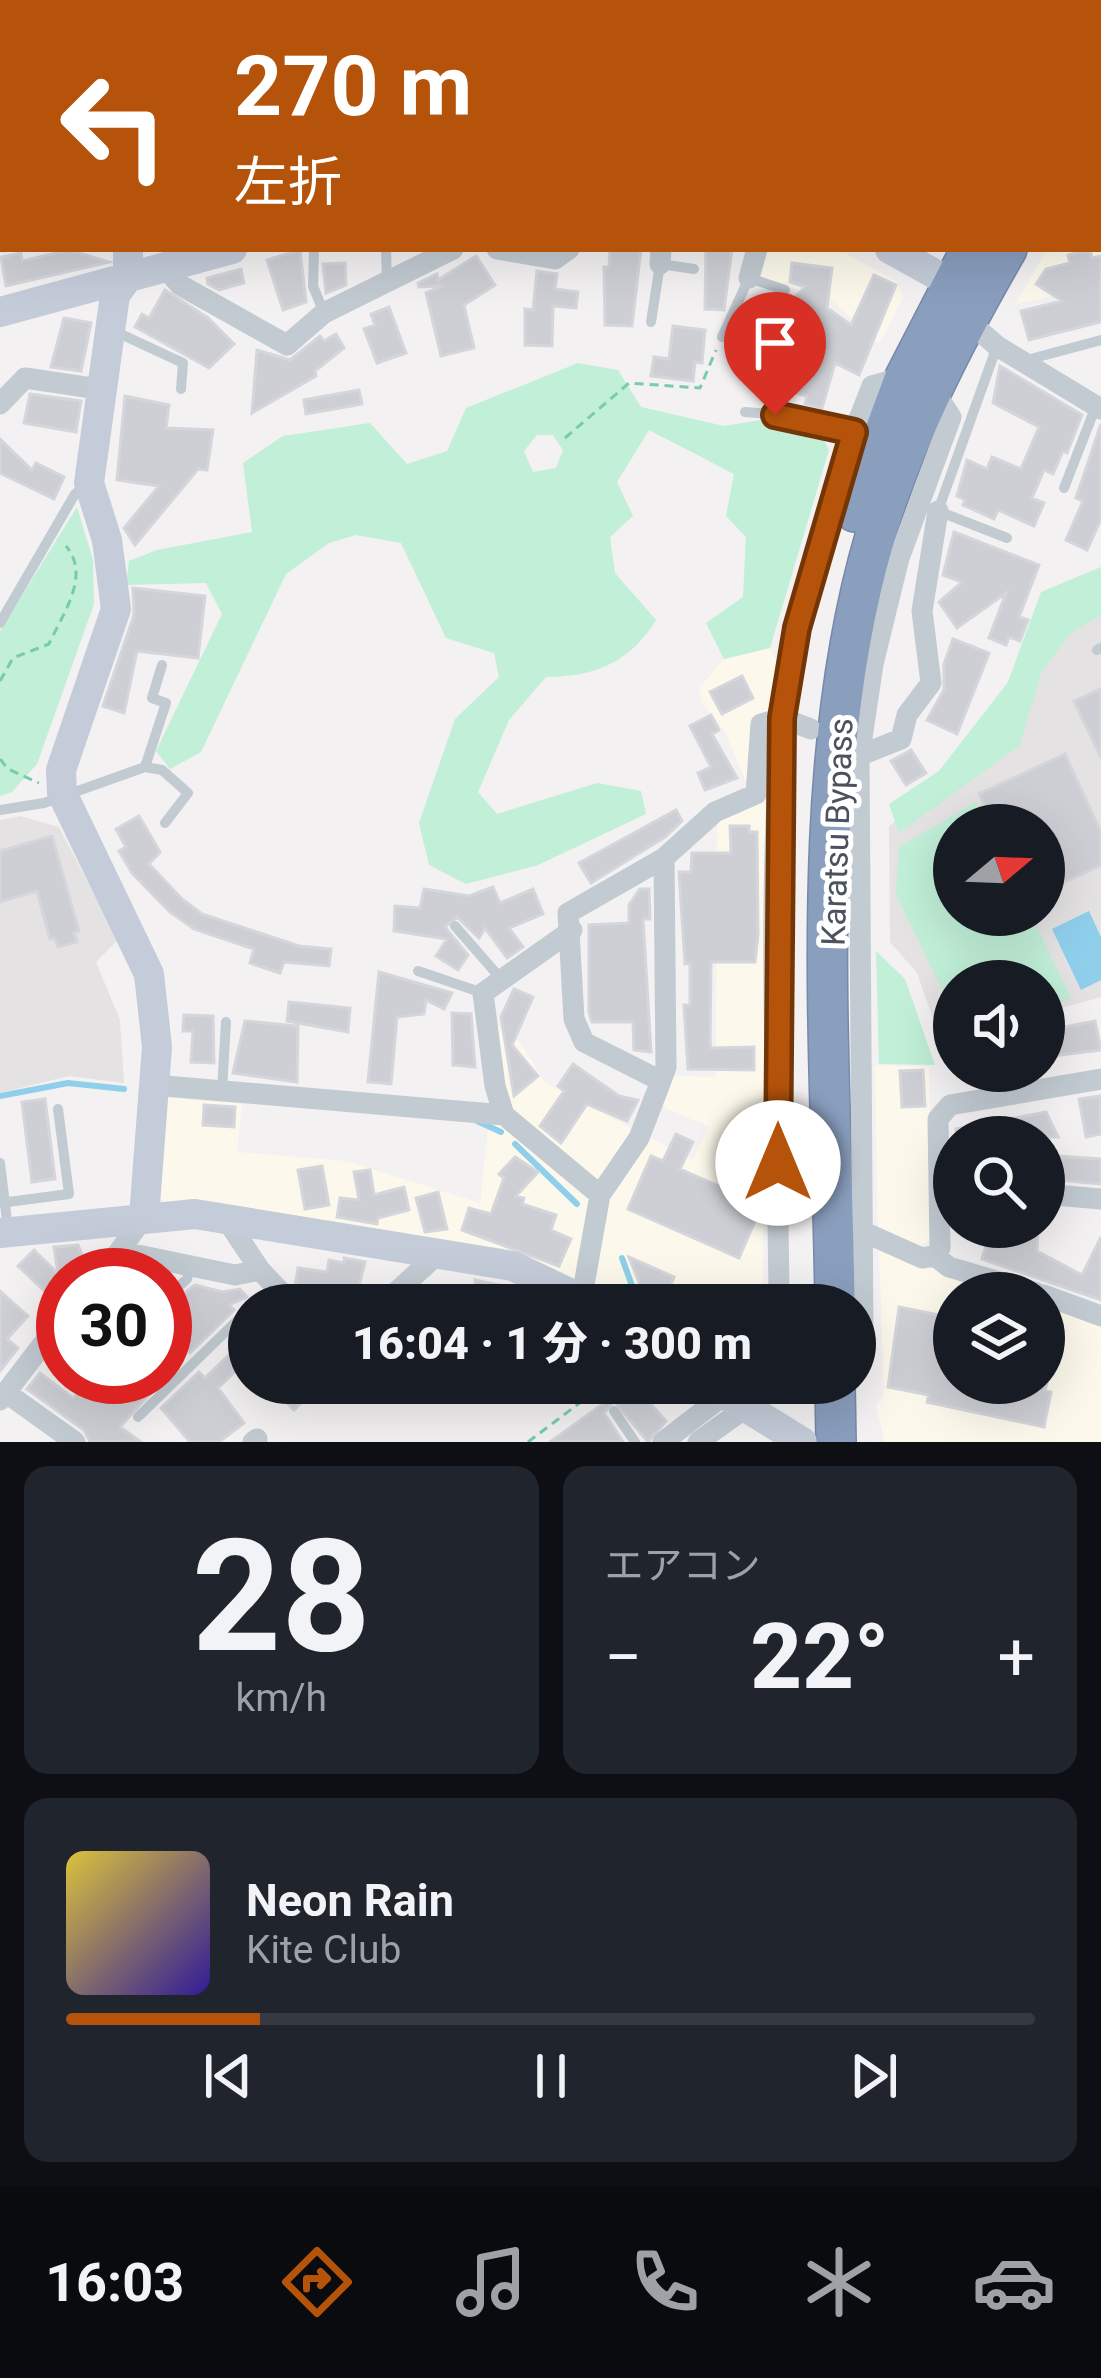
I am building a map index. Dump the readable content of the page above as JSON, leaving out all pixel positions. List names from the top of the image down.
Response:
{
  "streets": {
    "highway": ["Karatsu Bypass"]
  },
  "north": "right",
  "page": {
    "turn": ["270 m", "左折"],
    "limit": "30",
    "trip": "16:04 · 1 分 · 300 m",
    "tile": [
      ["28", "km/h"],
      "エアコン"
    ],
    "heat": ["−", "22°", "+"],
    "song": ["Neon Rain", "Kite Club"],
    "tabs": "16:03"
  }
}
